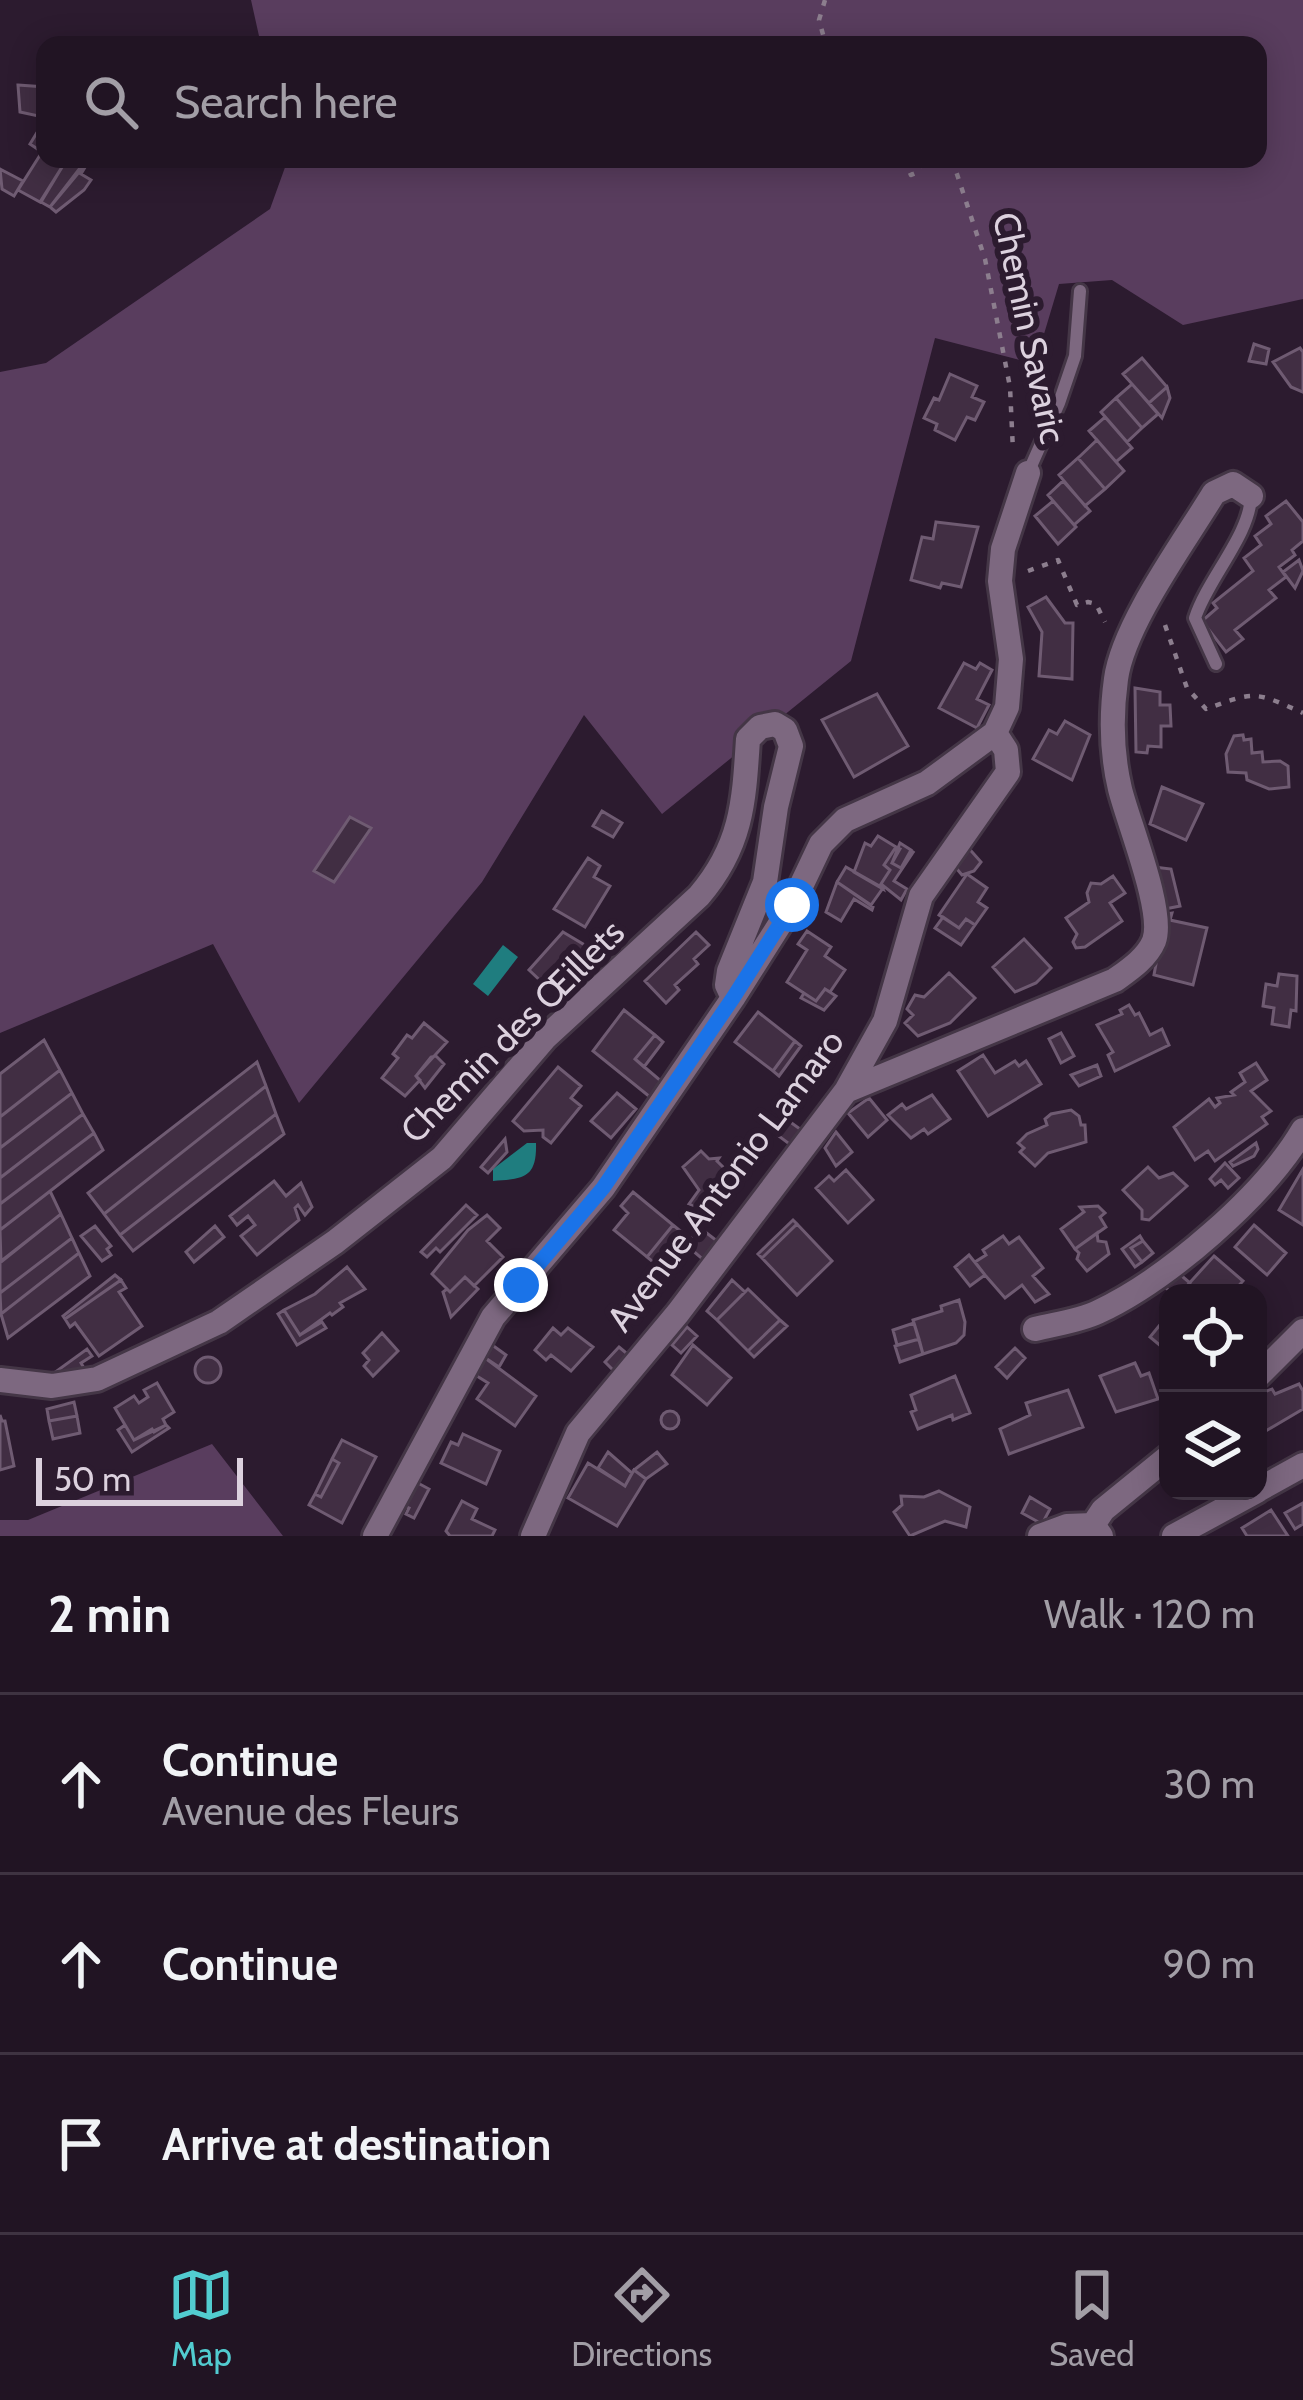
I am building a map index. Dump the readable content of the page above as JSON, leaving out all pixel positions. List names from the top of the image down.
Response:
{
  "streets": {
    "street": ["Chemin Savaric", "Chemin des Œillets", "Avenue Antonio Lamaro"]
  },
  "crossings": [
    ["Chemin Savaric", "Avenue Antonio Lamaro"]
  ],
  "scale_bar": "50 m",
  "page": {
    "search": "Search here",
    "scale": "50 m",
    "heading": ["2 min", "Walk · 120 m"],
    "list": [
      ["Continue", "Avenue des Fleurs", "30 m"],
      ["Continue", "90 m"],
      "Arrive at destination"
    ],
    "nav": ["Map", "Directions", "Saved"]
  }
}
